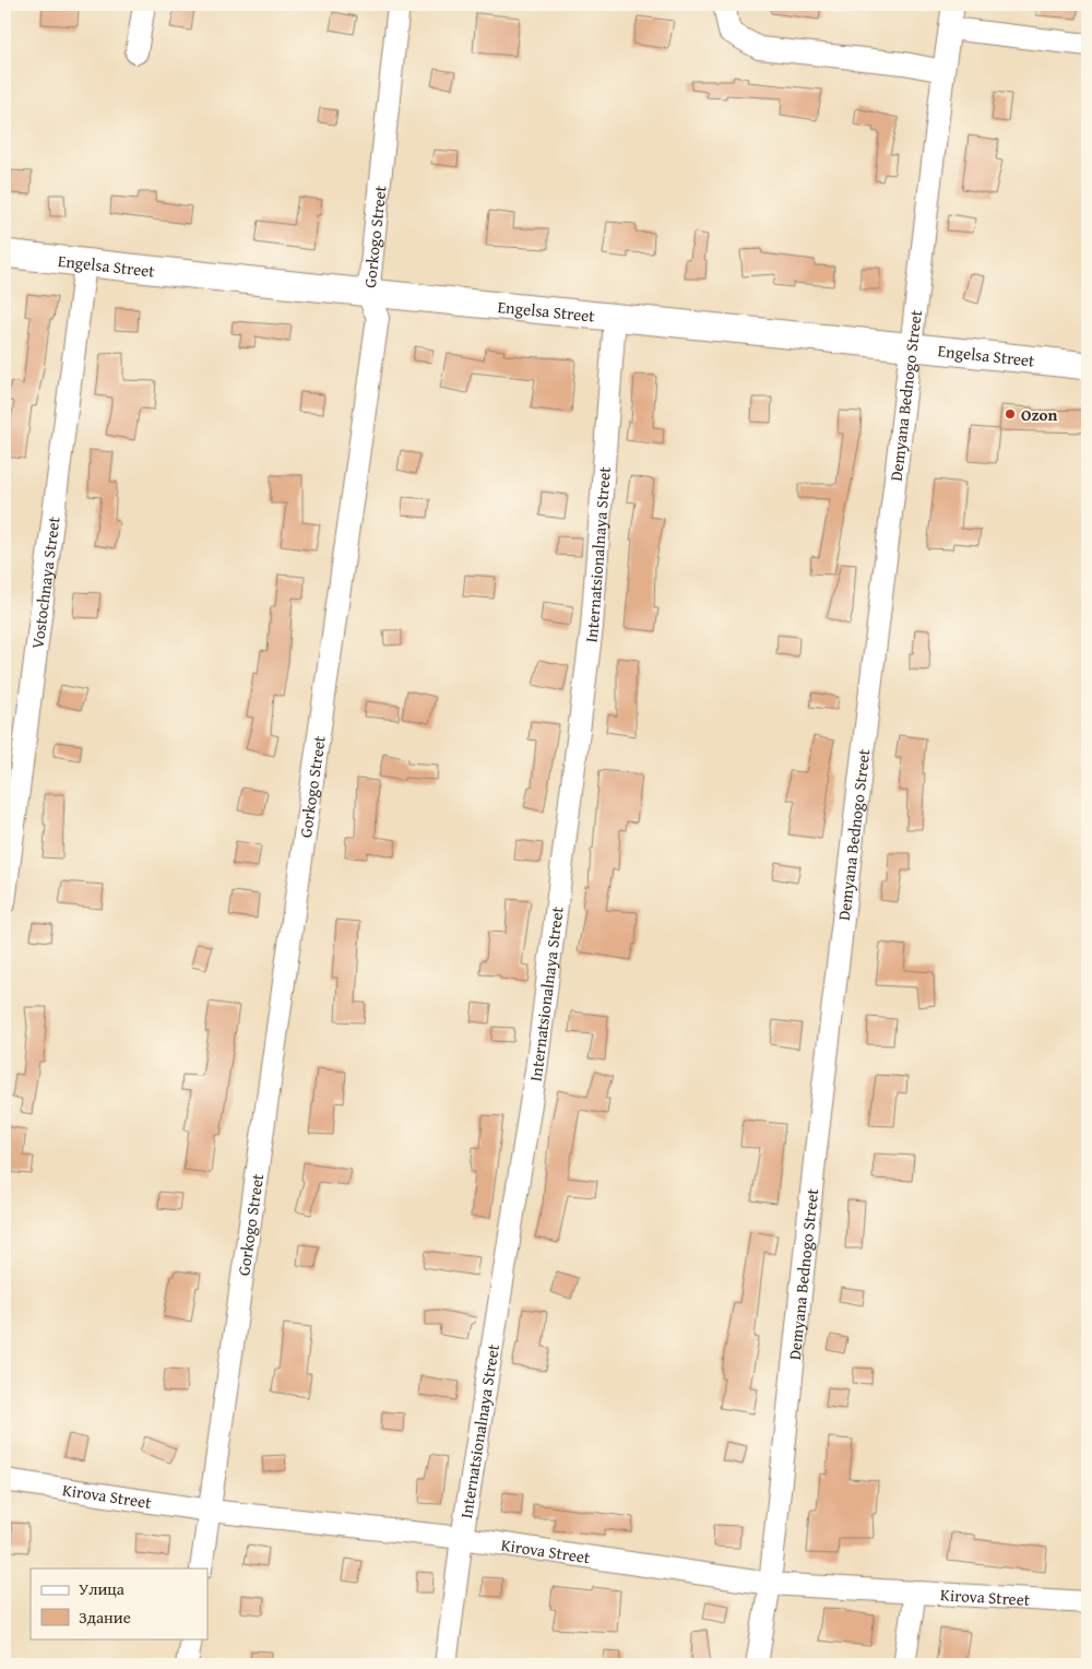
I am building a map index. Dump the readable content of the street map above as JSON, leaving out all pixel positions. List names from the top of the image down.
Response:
{
  "streets": {
    "street": [
      "Gorkogo Street",
      "Engelsa Street",
      "Demyana Bednogo Street",
      "Internatsionalnaya Street",
      "Vostochnaya Street",
      "Kirova Street"
    ]
  },
  "crossings": [
    ["Gorkogo Street", "Engelsa Street"],
    ["Gorkogo Street", "Kirova Street"],
    ["Engelsa Street", "Demyana Bednogo Street"],
    ["Engelsa Street", "Internatsionalnaya Street"],
    ["Engelsa Street", "Vostochnaya Street"],
    ["Demyana Bednogo Street", "Kirova Street"],
    ["Internatsionalnaya Street", "Kirova Street"]
  ],
  "places": ["Ozon"],
  "legend": ["Улица", "Здание"]
}
